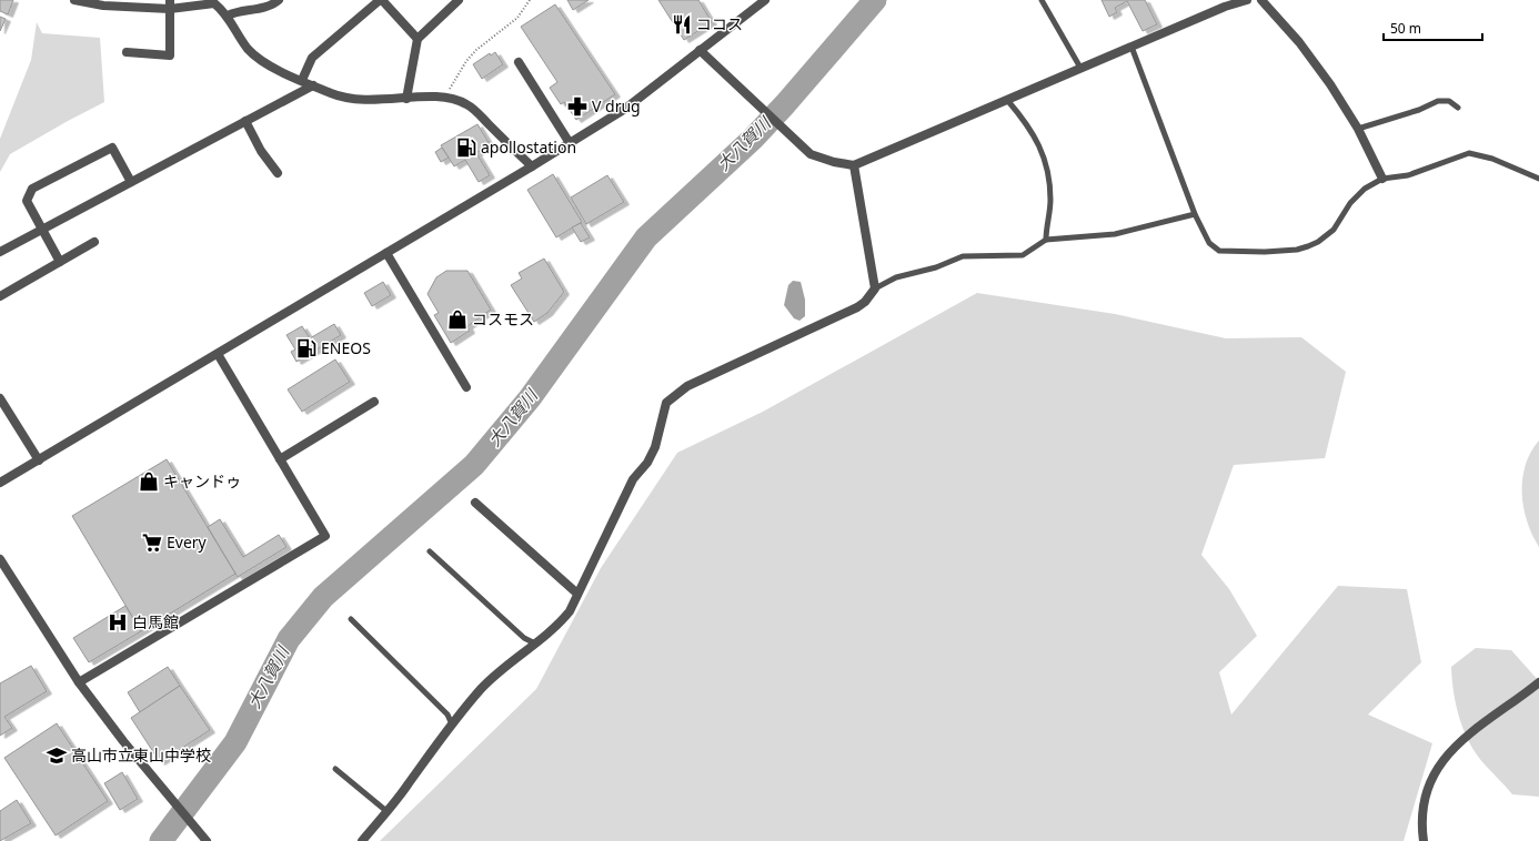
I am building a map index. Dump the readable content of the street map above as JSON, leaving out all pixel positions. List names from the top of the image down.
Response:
{
  "water": ["大八賀川"],
  "places": {
    "restaurant": ["ココス"],
    "pharmacy": ["V drug"],
    "fuel station": ["apollostation", "ENEOS"],
    "shop": ["コスモス", "キャンドゥ"],
    "supermarket": ["Every"],
    "hospital": ["白馬館"],
    "school or university": ["高山市立東山中学校"]
  },
  "scale_bar": "50 m"
}
